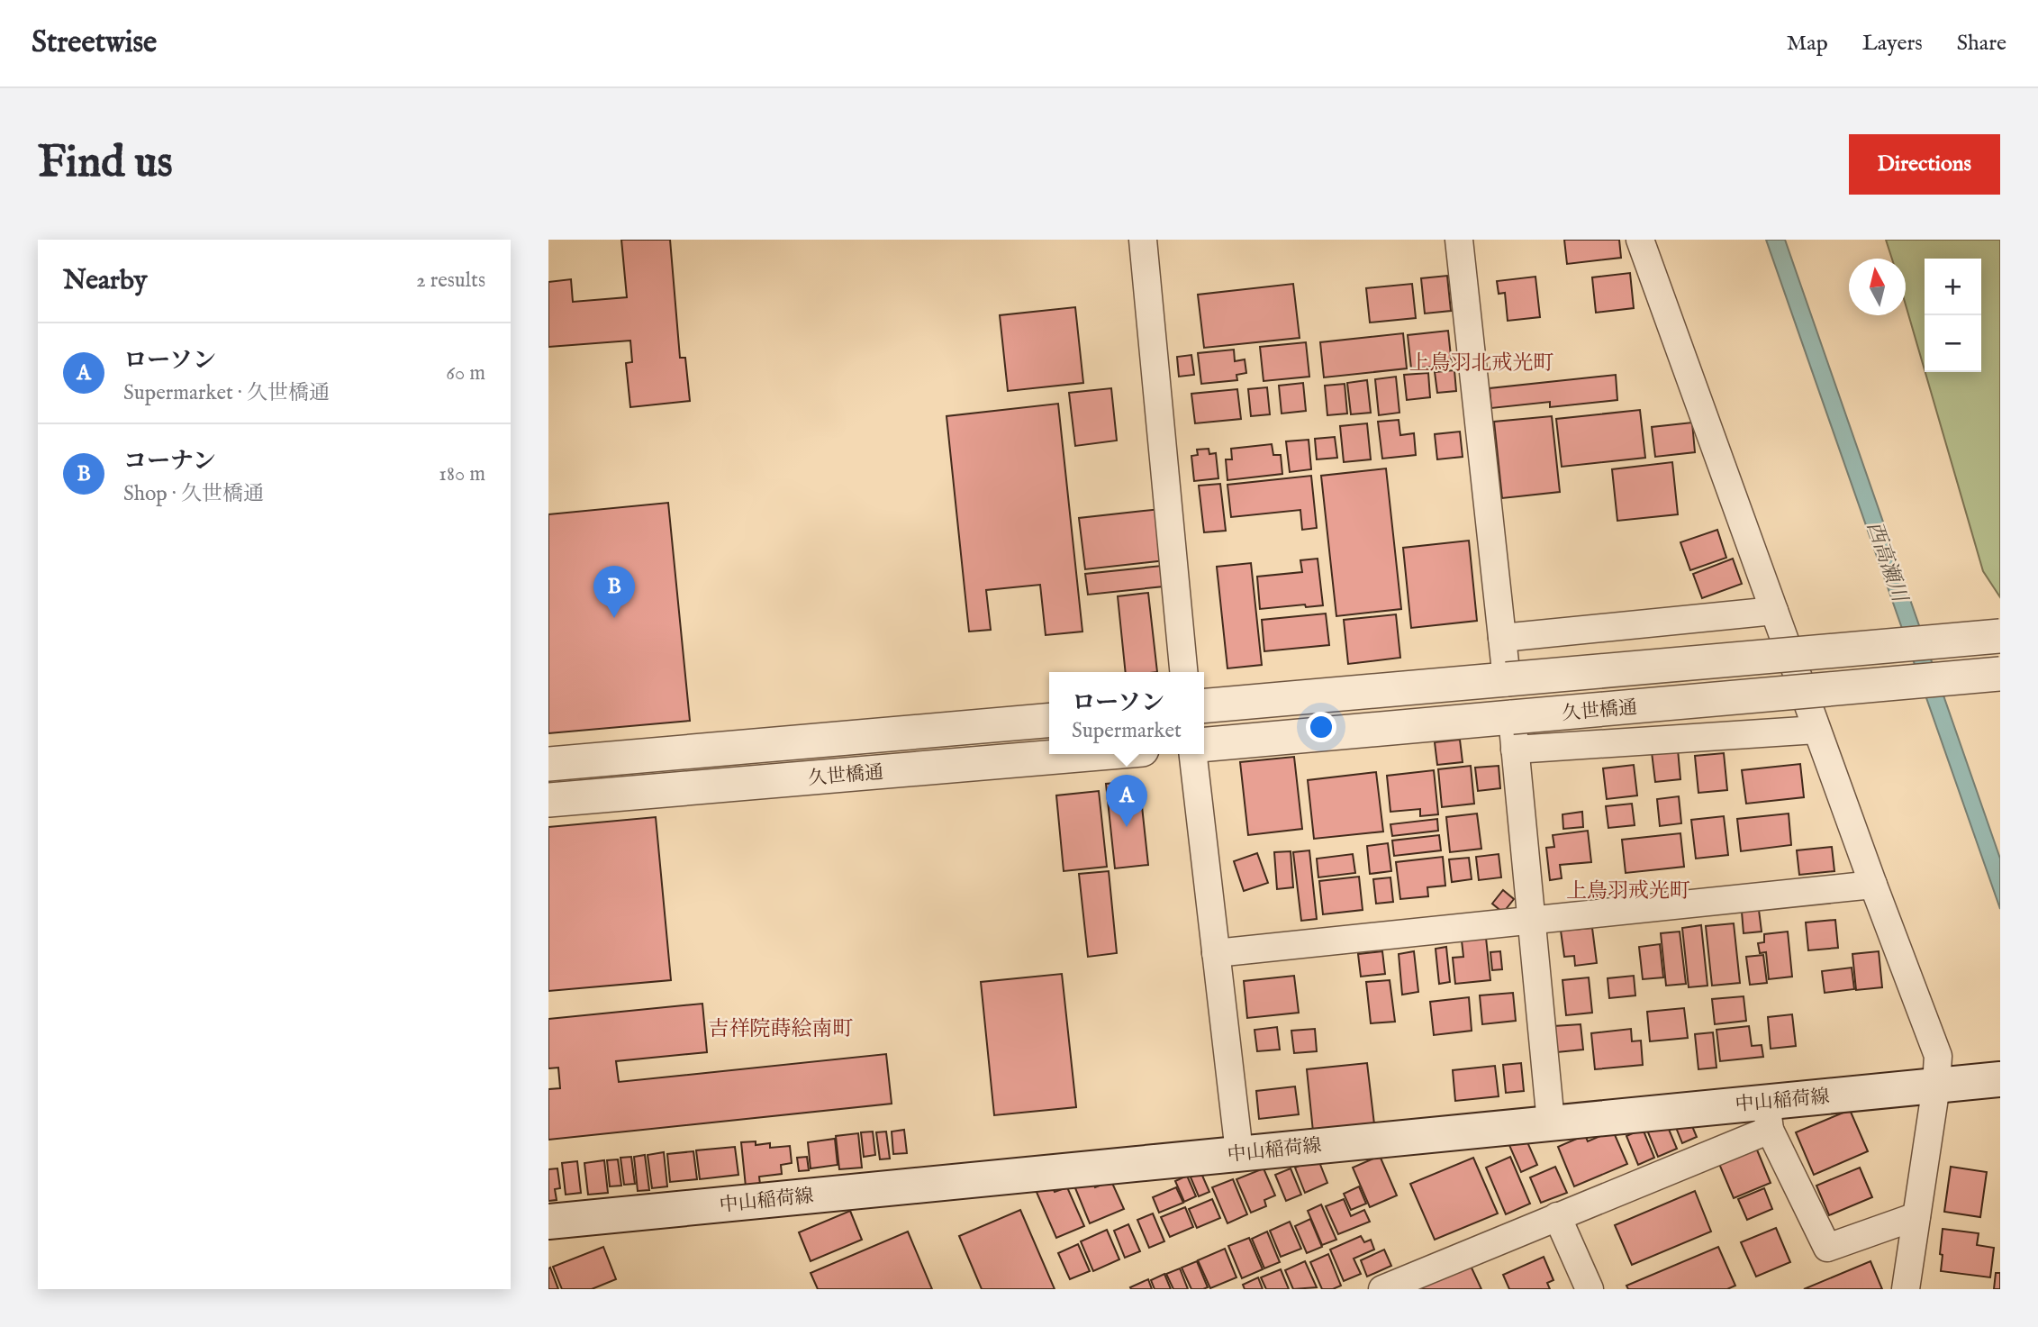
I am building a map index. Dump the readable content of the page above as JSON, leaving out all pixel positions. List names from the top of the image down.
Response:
{
  "streets": {
    "main road": ["中山稲荷線"],
    "street": ["久世橋通"]
  },
  "districts": ["上鳥羽北戒光町", "上鳥羽戒光町", "吉祥院蒔絵南町"],
  "water": ["西高瀬川"],
  "north": "top",
  "page": {
    "header": "Streetwise",
    "nav": ["Map", "Layers", "Share"],
    "buttons": "Directions",
    "title": "Find us",
    "heading": ["Nearby", "2 results"],
    "map_buttons": ["+", "−"],
    "list": [
      {
        "mark": "A",
        "name": "ローソン",
        "note": "Supermarket · 久世橋通",
        "value": "60 m"
      },
      {
        "mark": "B",
        "name": "コーナン",
        "note": "Shop · 久世橋通",
        "value": "180 m"
      }
    ],
    "pins": ["B", "A"],
    "popup": ["ローソン", "Supermarket"]
  }
}
